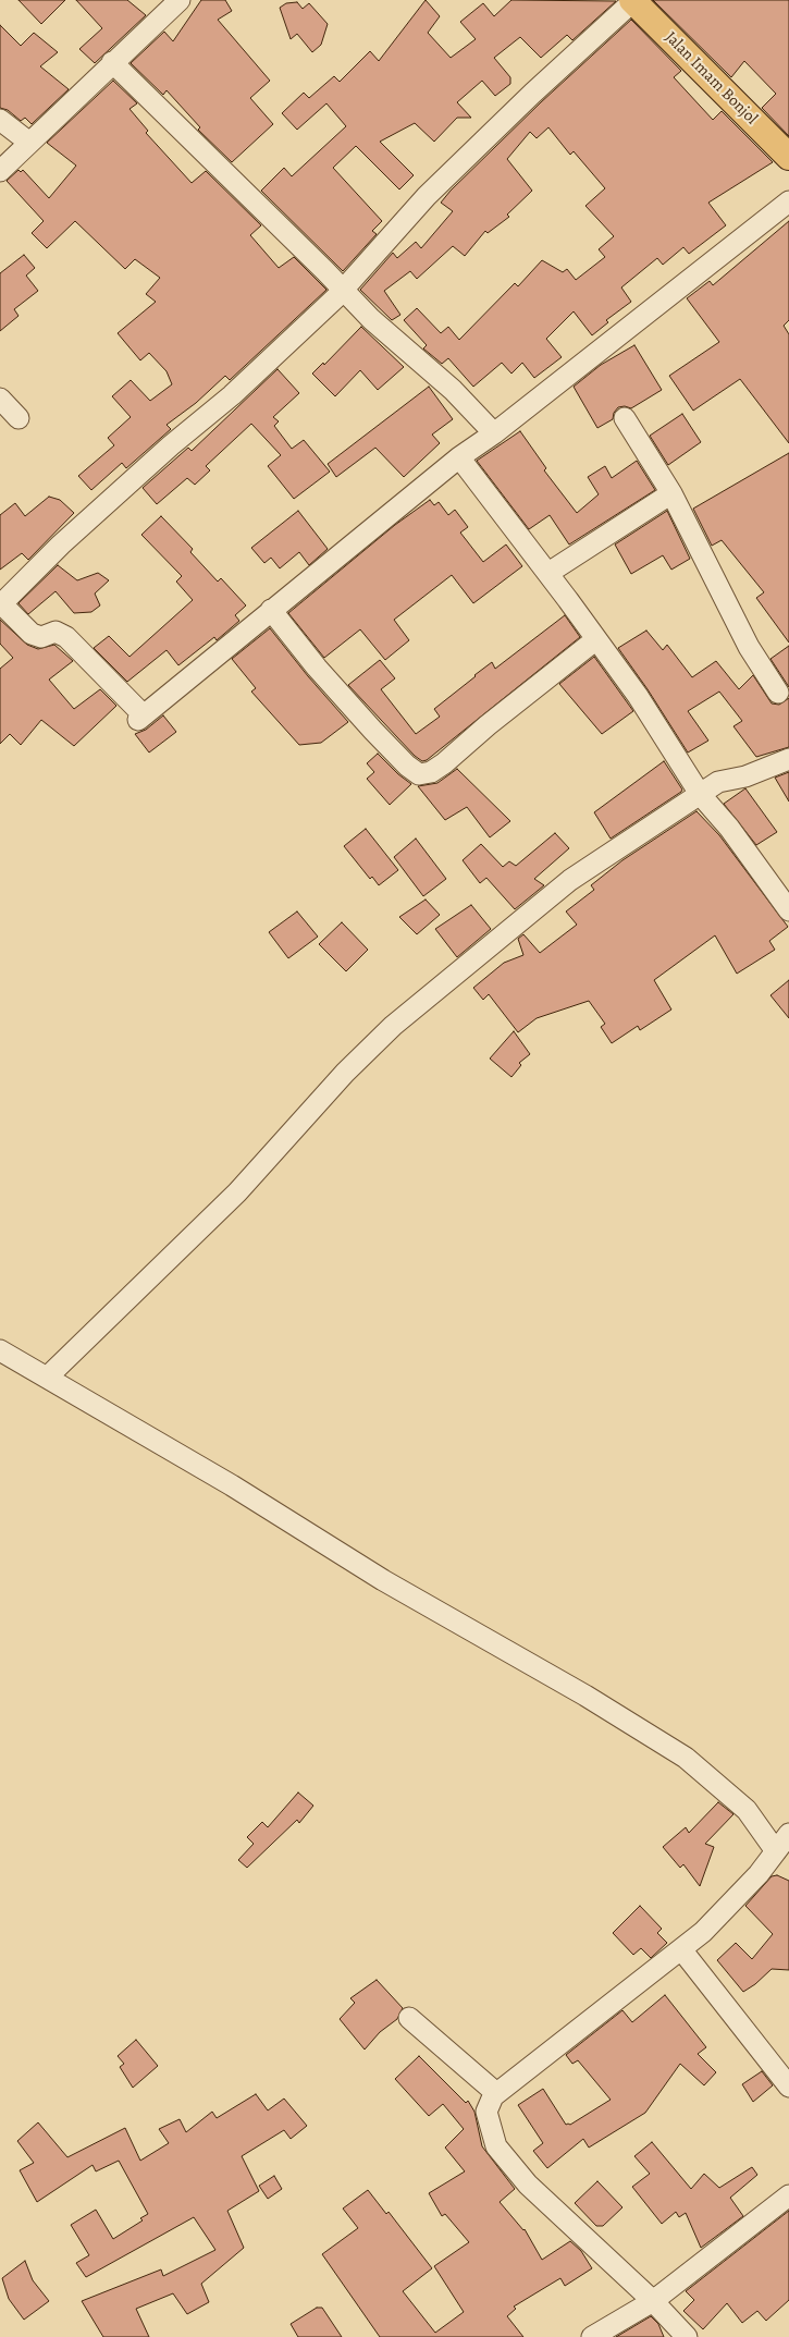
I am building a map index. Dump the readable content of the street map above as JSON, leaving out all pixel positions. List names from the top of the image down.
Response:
{
  "streets": {
    "main road": ["Jalan Imam Bonjol"]
  }
}
